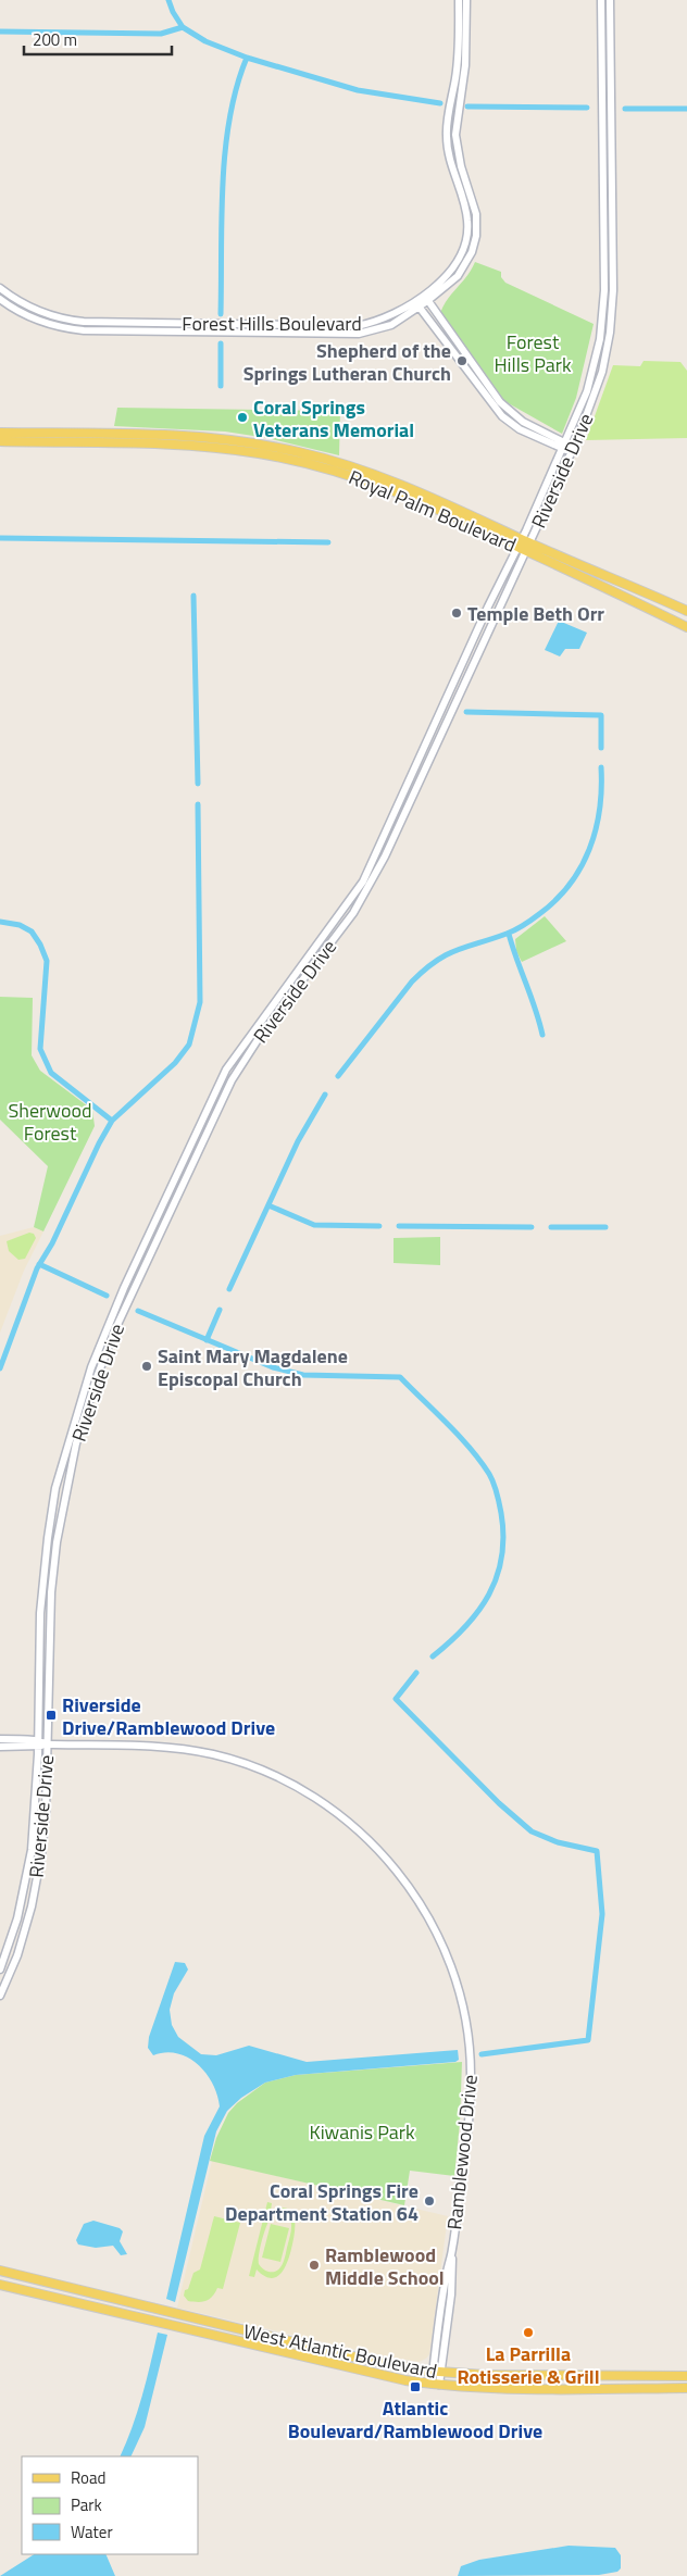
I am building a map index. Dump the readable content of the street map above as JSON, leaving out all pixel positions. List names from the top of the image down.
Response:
{
  "streets": {
    "main road": ["Royal Palm Boulevard", "West Atlantic Boulevard"],
    "street": ["Forest Hills Boulevard", "Riverside Drive", "Ramblewood Drive"]
  },
  "crossings": [
    ["Riverside Drive", "Royal Palm Boulevard"],
    ["Riverside Drive", "Ramblewood Drive"],
    ["Ramblewood Drive", "West Atlantic Boulevard"]
  ],
  "parks": ["Forest Hills Park", "Sherwood Forest", "Kiwanis Park"],
  "places": {
    "other": [
      "Shepherd of the Springs Lutheran Church",
      "Coral Springs Veterans Memorial",
      "Temple Beth Orr",
      "Saint Mary Magdalene Episcopal Church",
      "Coral Springs Fire Department Station 64",
      "Ramblewood Middle School",
      "La Parrilla Rotisserie & Grill"
    ],
    "transit": ["Riverside Drive/Ramblewood Drive", "Atlantic Boulevard/Ramblewood Drive"]
  },
  "legend": ["Road", "Park", "Water"],
  "scale_bar": "200 m"
}
